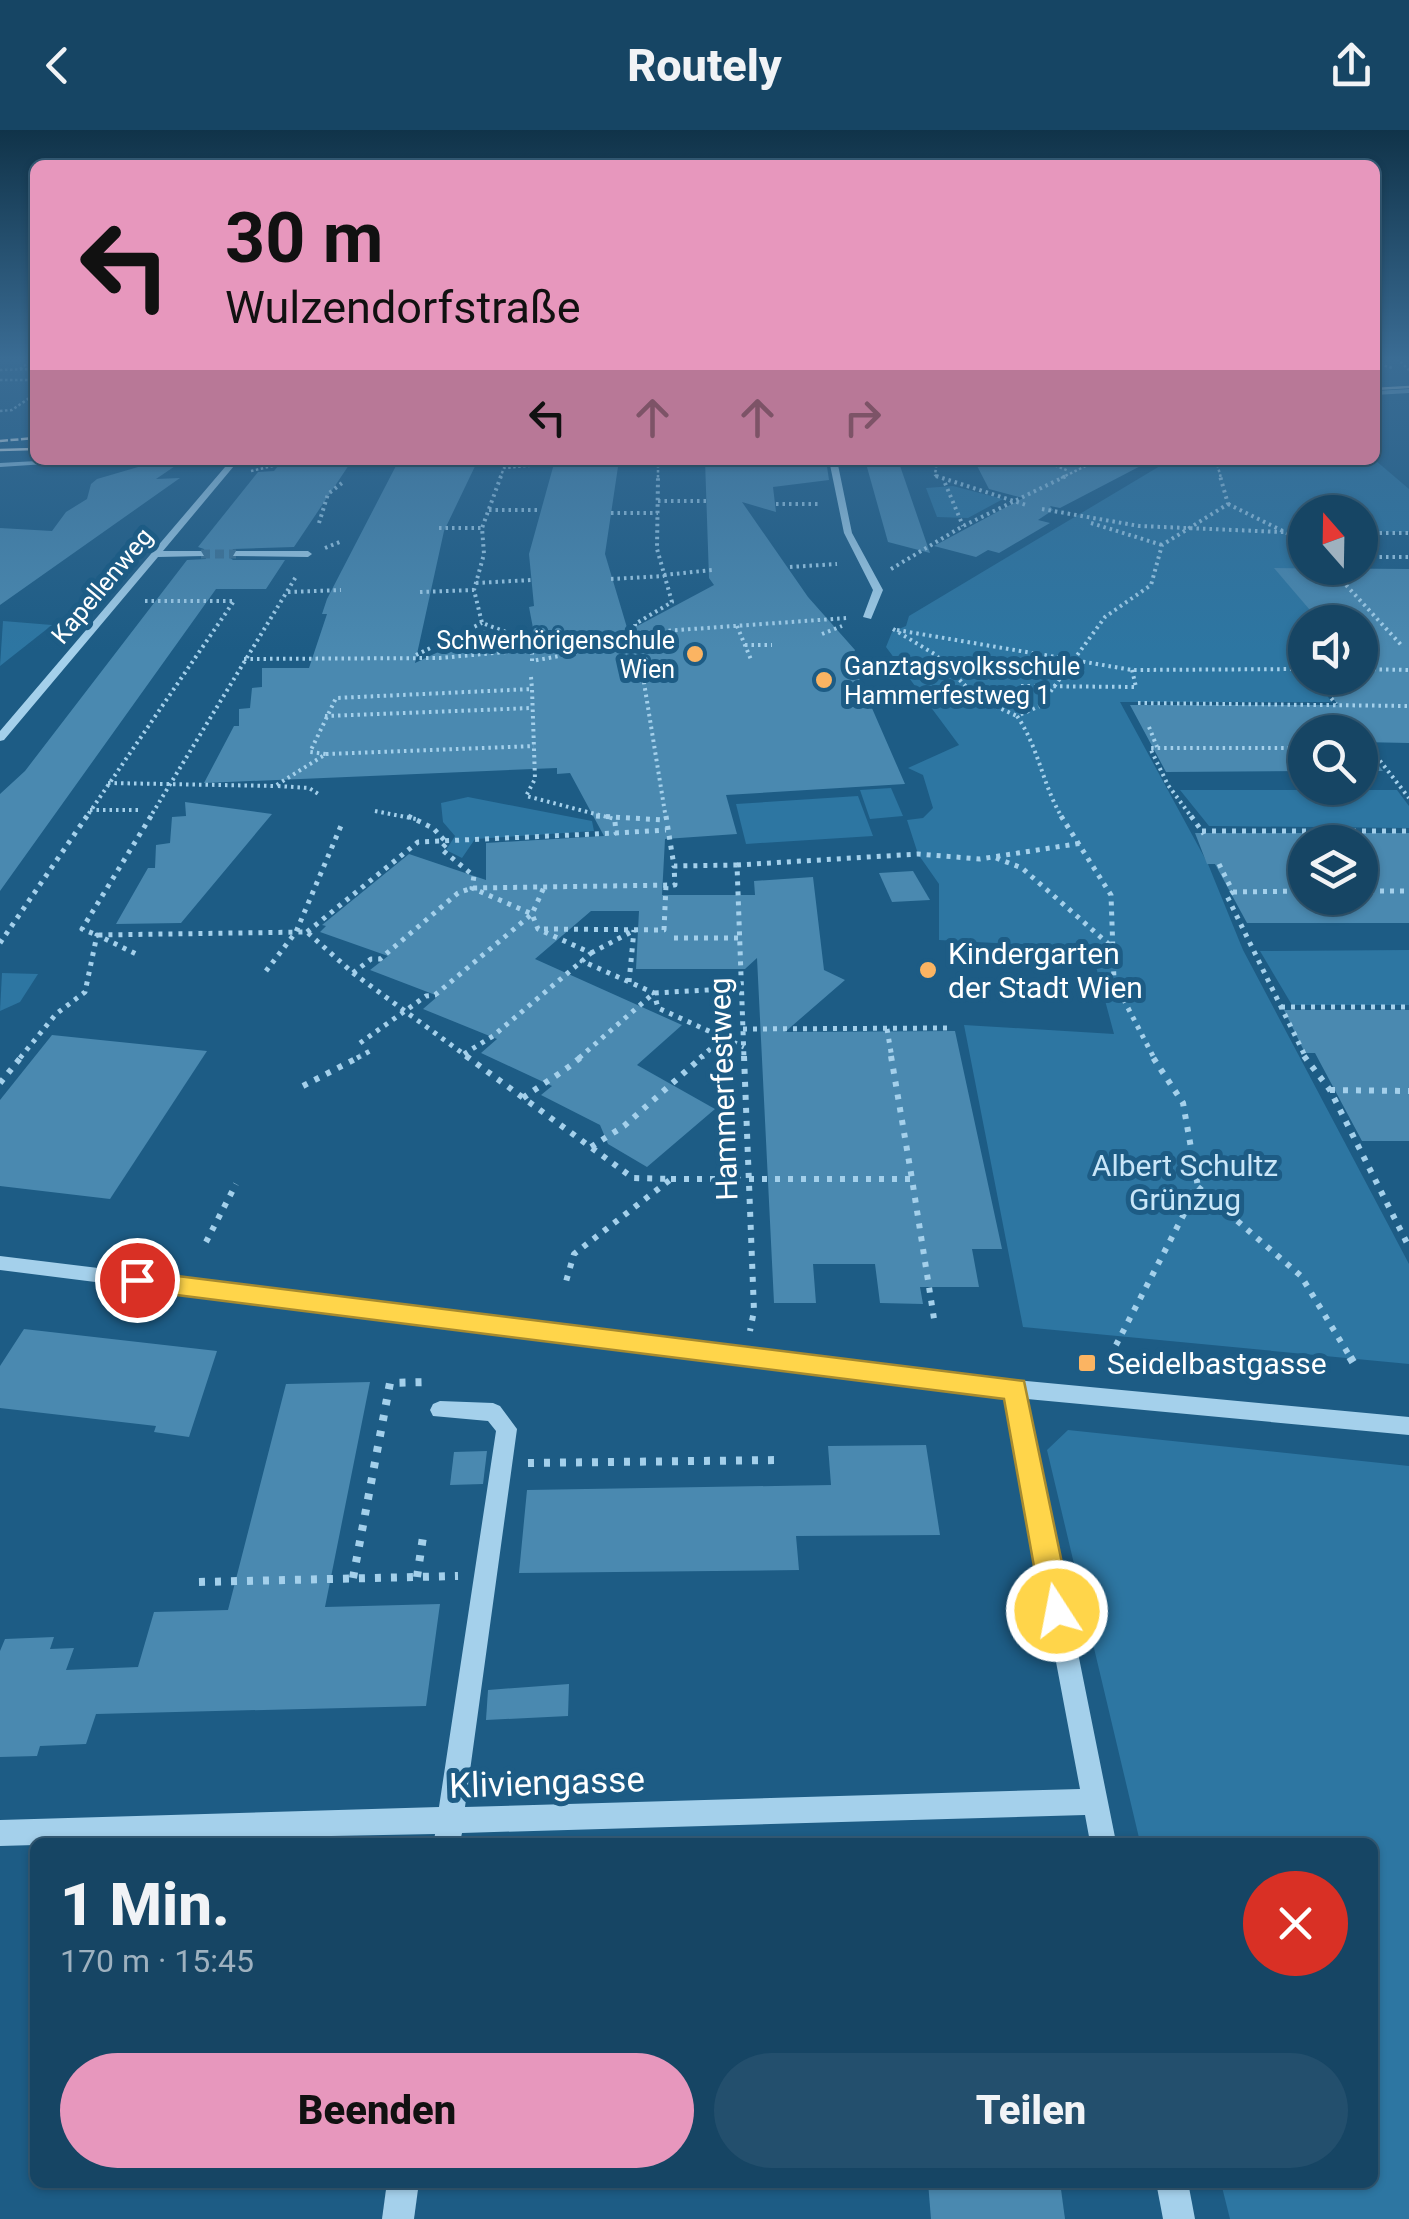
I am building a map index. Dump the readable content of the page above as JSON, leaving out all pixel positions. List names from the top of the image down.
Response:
{
  "streets": {
    "street": ["Kapellenweg", "Kliviengasse"],
    "path": ["Hammerfestweg"]
  },
  "parks": ["Albert Schultz Grünzug"],
  "places": {
    "other": ["Schwerhörigenschule Wien", "Ganztagsvolksschule Hammerfestweg 1", "Kindergarten der Stadt Wien"],
    "transit": ["Seidelbastgasse"]
  },
  "north": "top",
  "page": {
    "header": "Routely",
    "turn": ["30 m", "Wulzendorfstraße"],
    "heading": ["1 Min.", "170 m · 15:45"],
    "buttons": ["Beenden", "Teilen"]
  }
}
